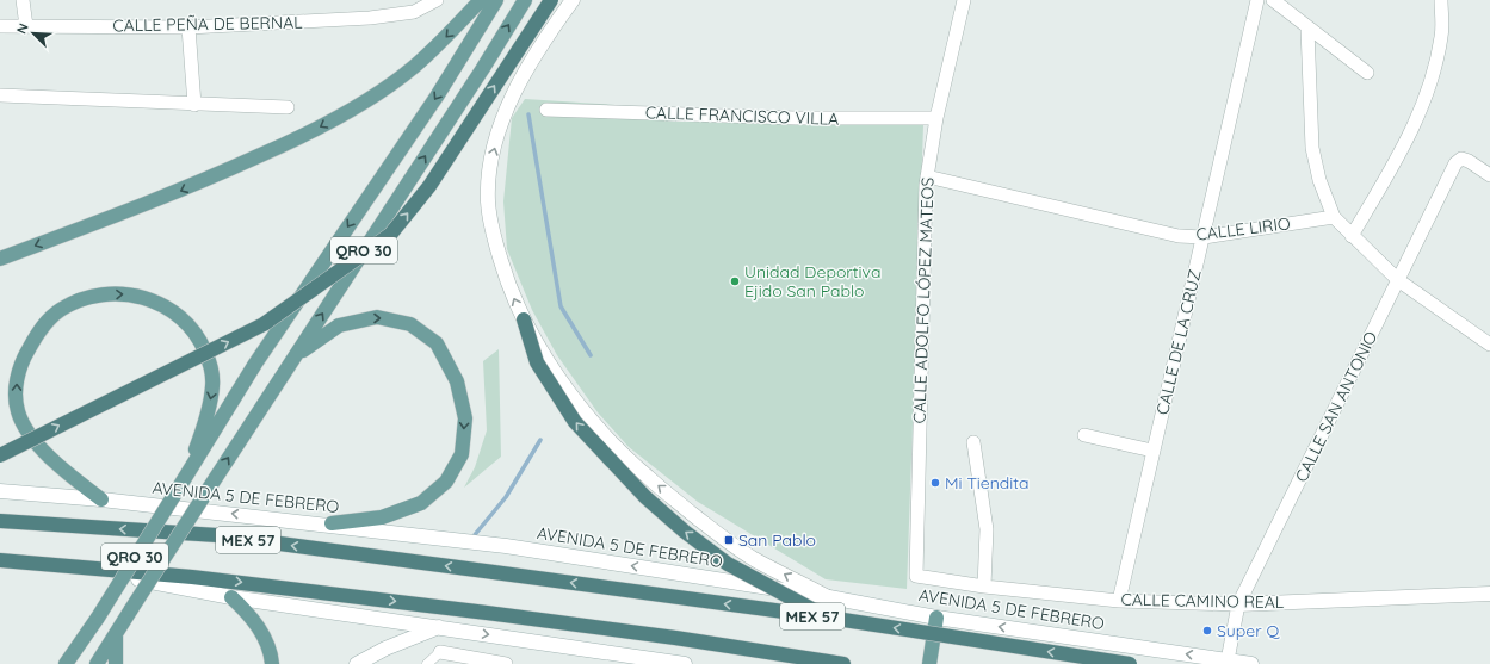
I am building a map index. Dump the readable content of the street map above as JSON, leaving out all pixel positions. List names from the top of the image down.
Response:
{
  "streets": {
    "highway": ["MEX 57"],
    "main road": ["QRO 30", "AVENIDA 5 DE FEBRERO", "CALLE CAMINO REAL"],
    "street": [
      "CALLE PEÑA DE BERNAL",
      "CALLE FRANCISCO VILLA",
      "CALLE LIRIO",
      "CALLE ADOLFO LÓPEZ MATEOS",
      "CALLE DE LA CRUZ",
      "CALLE SAN ANTONIO"
    ]
  },
  "crossings": [
    ["CALLE FRANCISCO VILLA", "CALLE ADOLFO LÓPEZ MATEOS"],
    ["CALLE LIRIO", "CALLE ADOLFO LÓPEZ MATEOS"],
    ["CALLE LIRIO", "CALLE DE LA CRUZ"],
    ["CALLE ADOLFO LÓPEZ MATEOS", "CALLE CAMINO REAL"],
    ["CALLE DE LA CRUZ", "CALLE CAMINO REAL"],
    ["CALLE SAN ANTONIO", "AVENIDA 5 DE FEBRERO"],
    ["CALLE SAN ANTONIO", "CALLE CAMINO REAL"]
  ],
  "places": {
    "other": ["Unidad Deportiva Ejido San Pablo", "Mi Tiendita", "Super Q"],
    "transit": ["San Pablo"]
  },
  "north": "top left"
}
